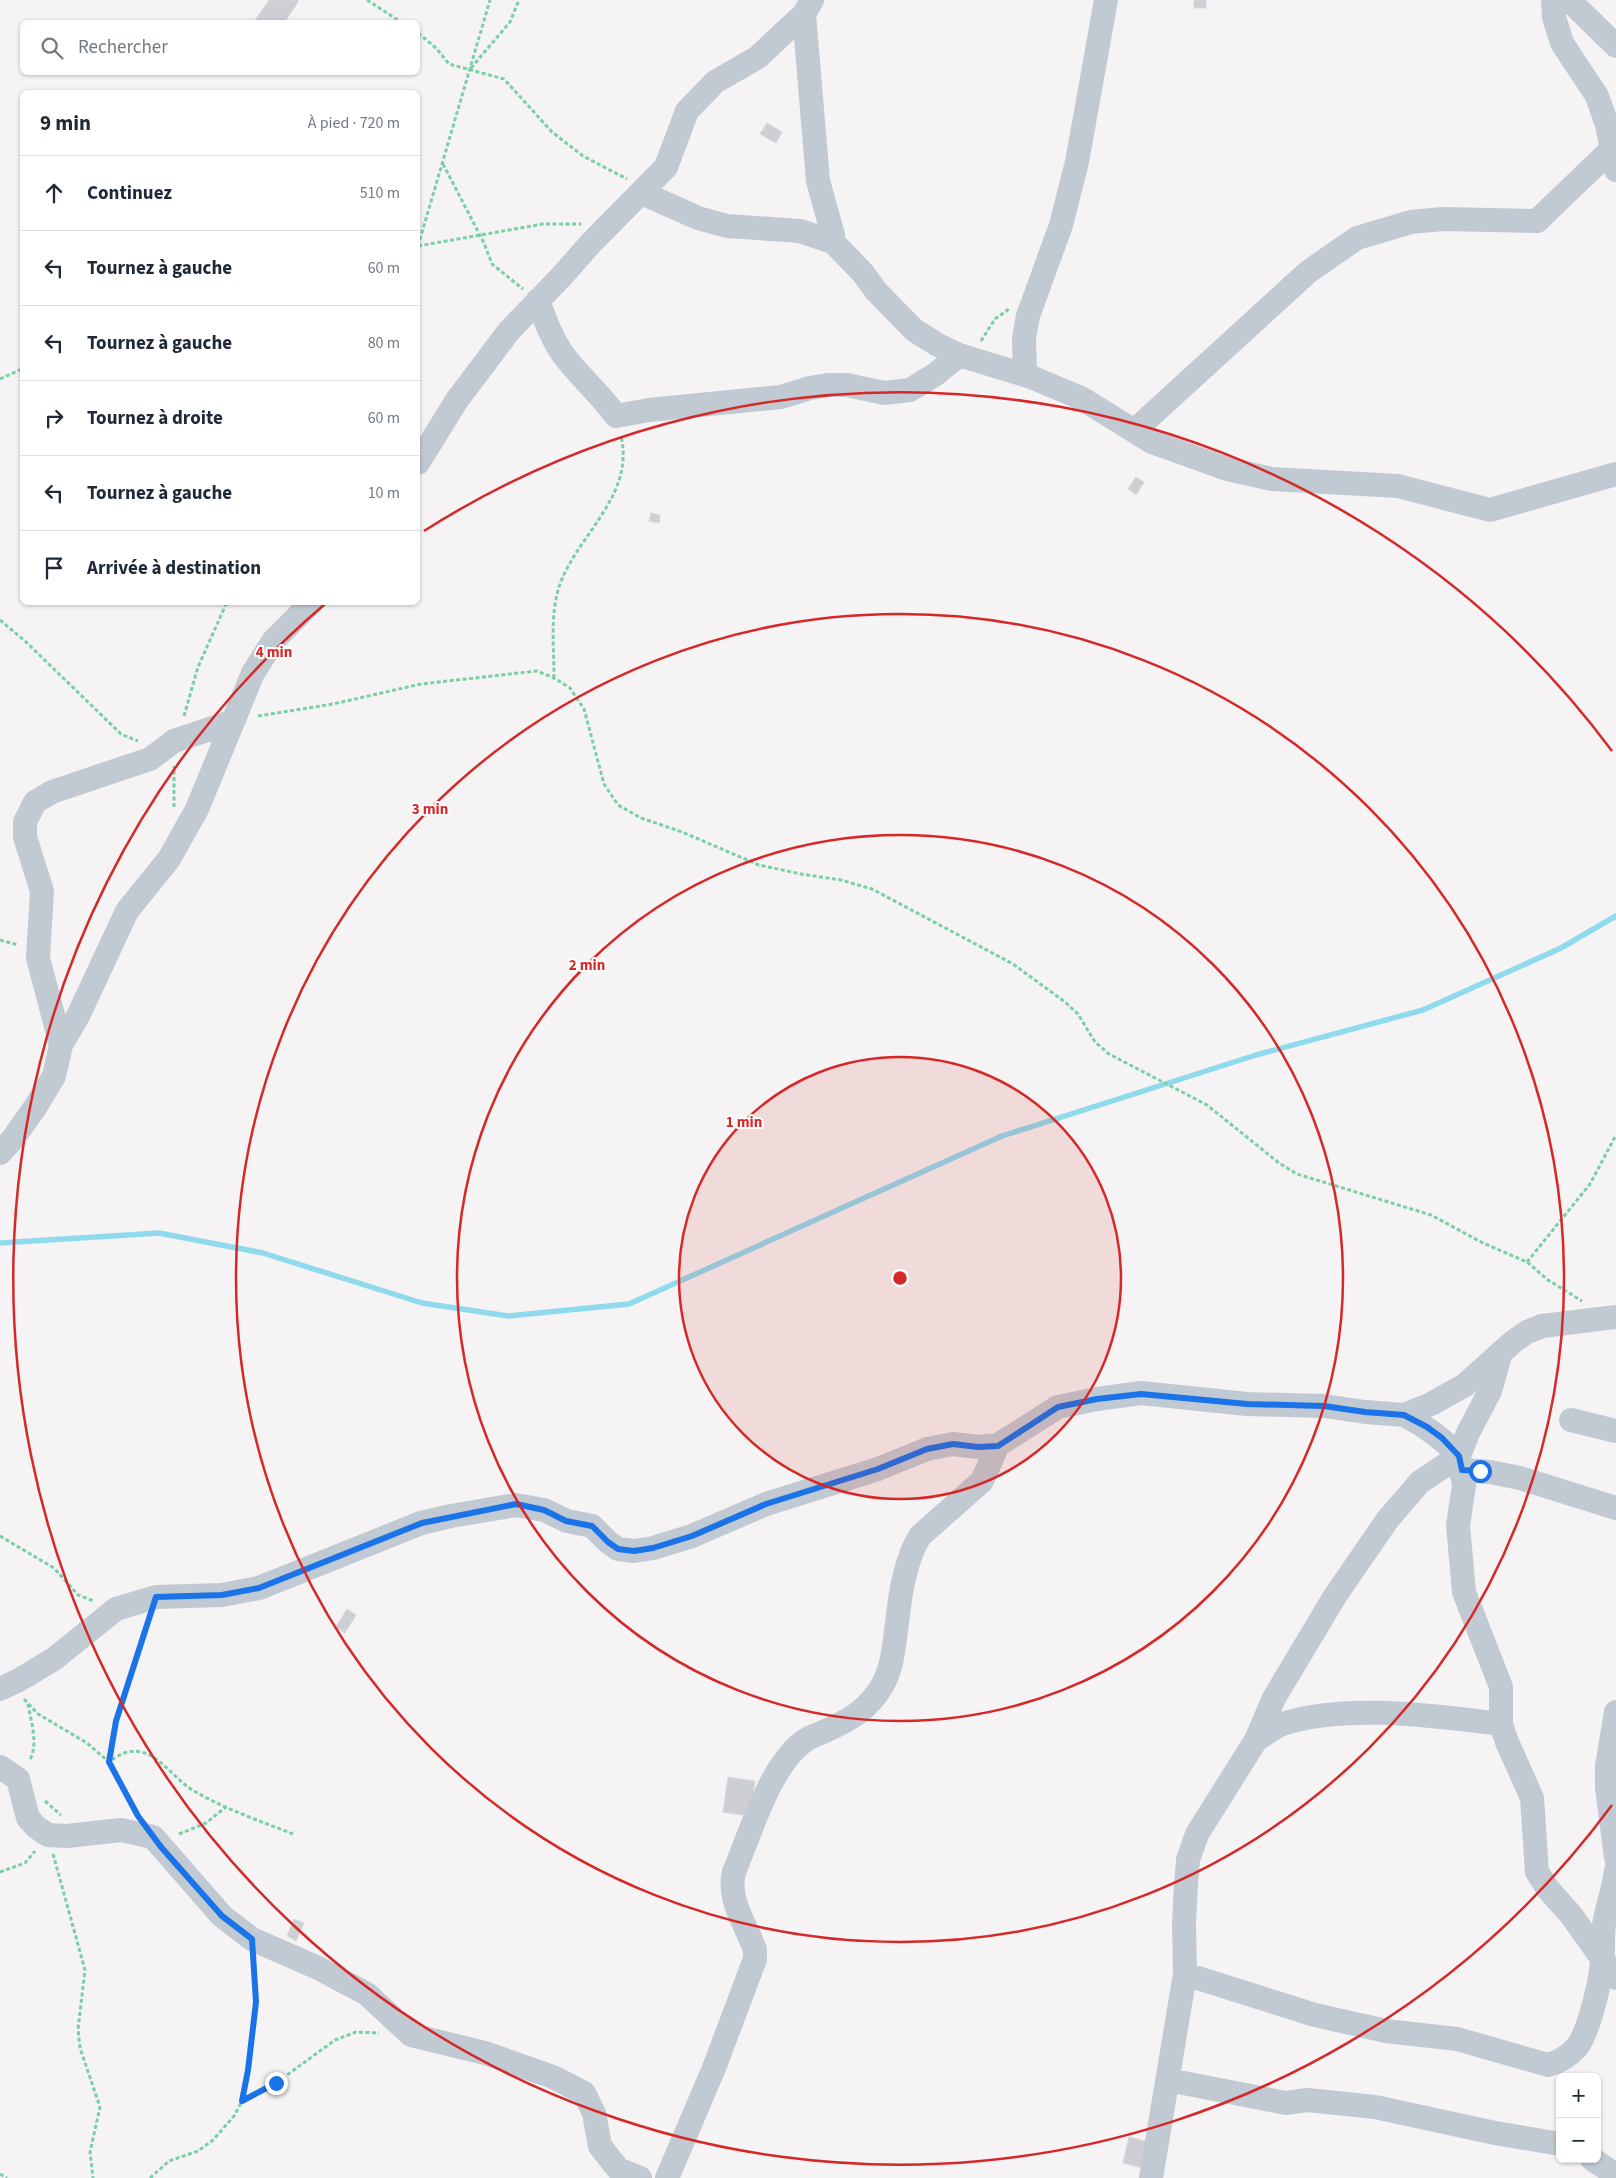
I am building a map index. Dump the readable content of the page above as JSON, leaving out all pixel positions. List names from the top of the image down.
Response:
{
  "page": {
    "search": "Rechercher",
    "heading": ["9 min", "À pied · 720 m"],
    "list": [
      ["Continuez", "510 m"],
      ["Tournez à gauche", "60 m"],
      ["Tournez à gauche", "80 m"],
      ["Tournez à droite", "60 m"],
      ["Tournez à gauche", "10 m"],
      "Arrivée à destination"
    ],
    "map_buttons": ["+", "−"]
  },
  "rings": [
    "4 min",
    "3 min",
    "2 min",
    "1 min"
  ]
}
